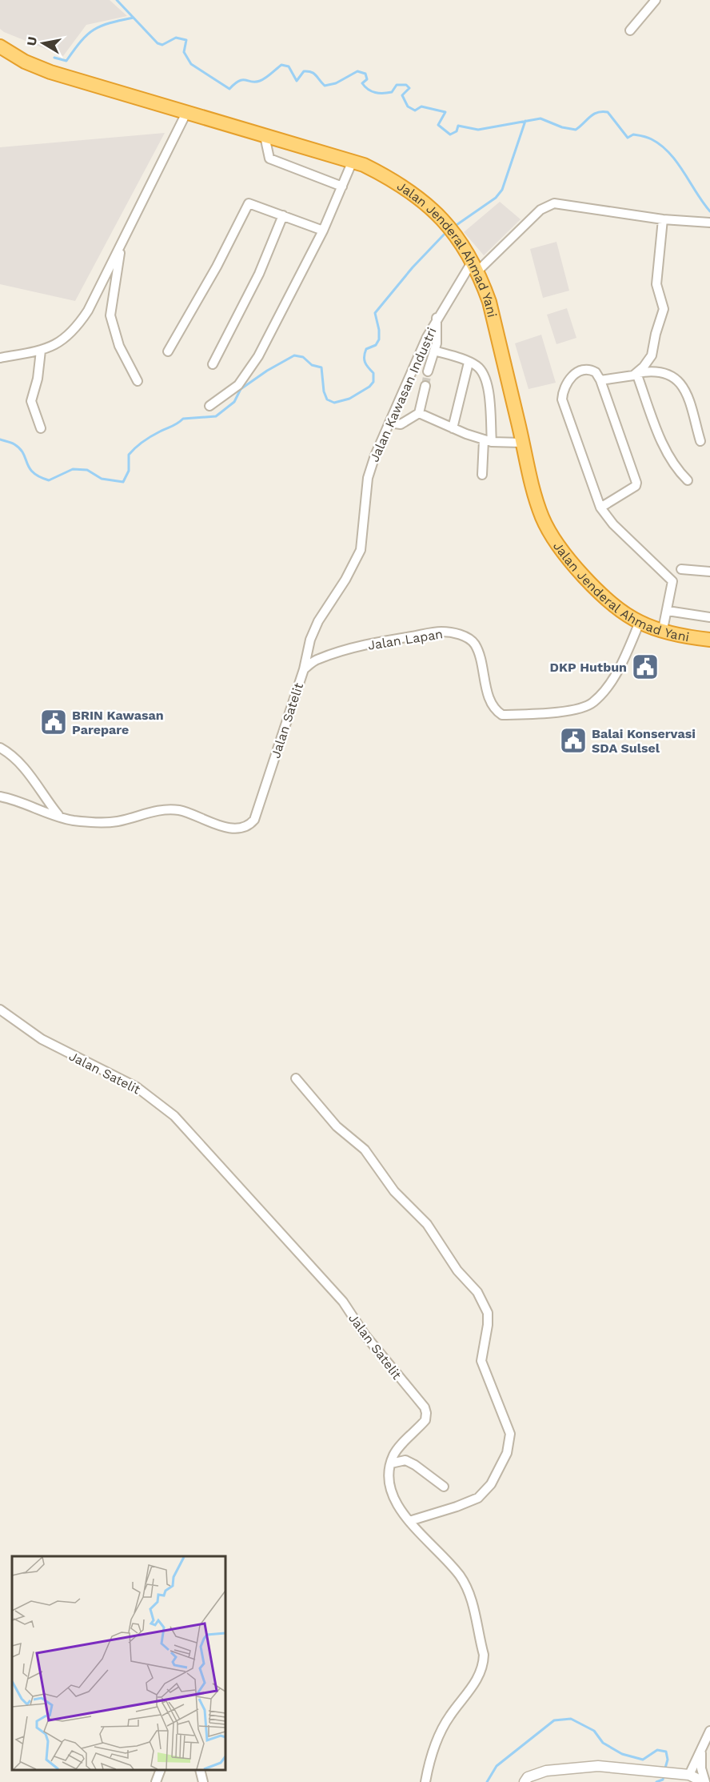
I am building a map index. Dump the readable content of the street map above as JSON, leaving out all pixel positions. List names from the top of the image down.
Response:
{
  "streets": {
    "highway": ["Jalan Jenderal Ahmad Yani"],
    "street": ["Jalan Kawasan Industri", "Jalan Lapan", "Jalan Satelit"]
  },
  "crossings": [
    ["Jalan Jenderal Ahmad Yani", "Jalan Kawasan Industri"],
    ["Jalan Jenderal Ahmad Yani", "Jalan Lapan"],
    ["Jalan Kawasan Industri", "Jalan Lapan"],
    ["Jalan Kawasan Industri", "Jalan Satelit"],
    ["Jalan Lapan", "Jalan Satelit"]
  ],
  "places": {
    "public building": ["DKP Hutbun", "BRIN Kawasan Parepare", "Balai Konservasi SDA Sulsel"]
  },
  "north": "left"
}
